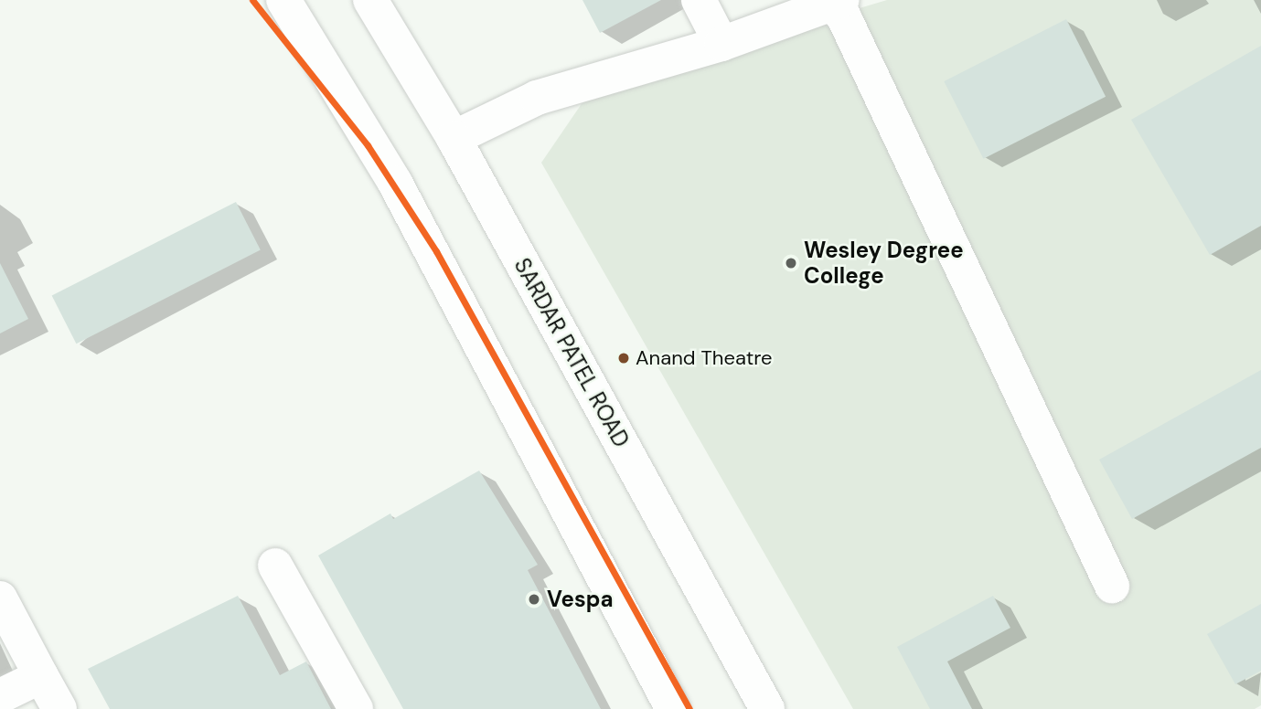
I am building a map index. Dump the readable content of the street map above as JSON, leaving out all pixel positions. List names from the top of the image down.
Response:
{
  "streets": {
    "main road": ["SARDAR PATEL ROAD"]
  },
  "places": ["Wesley Degree College", "Anand Theatre", "Vespa"]
}
